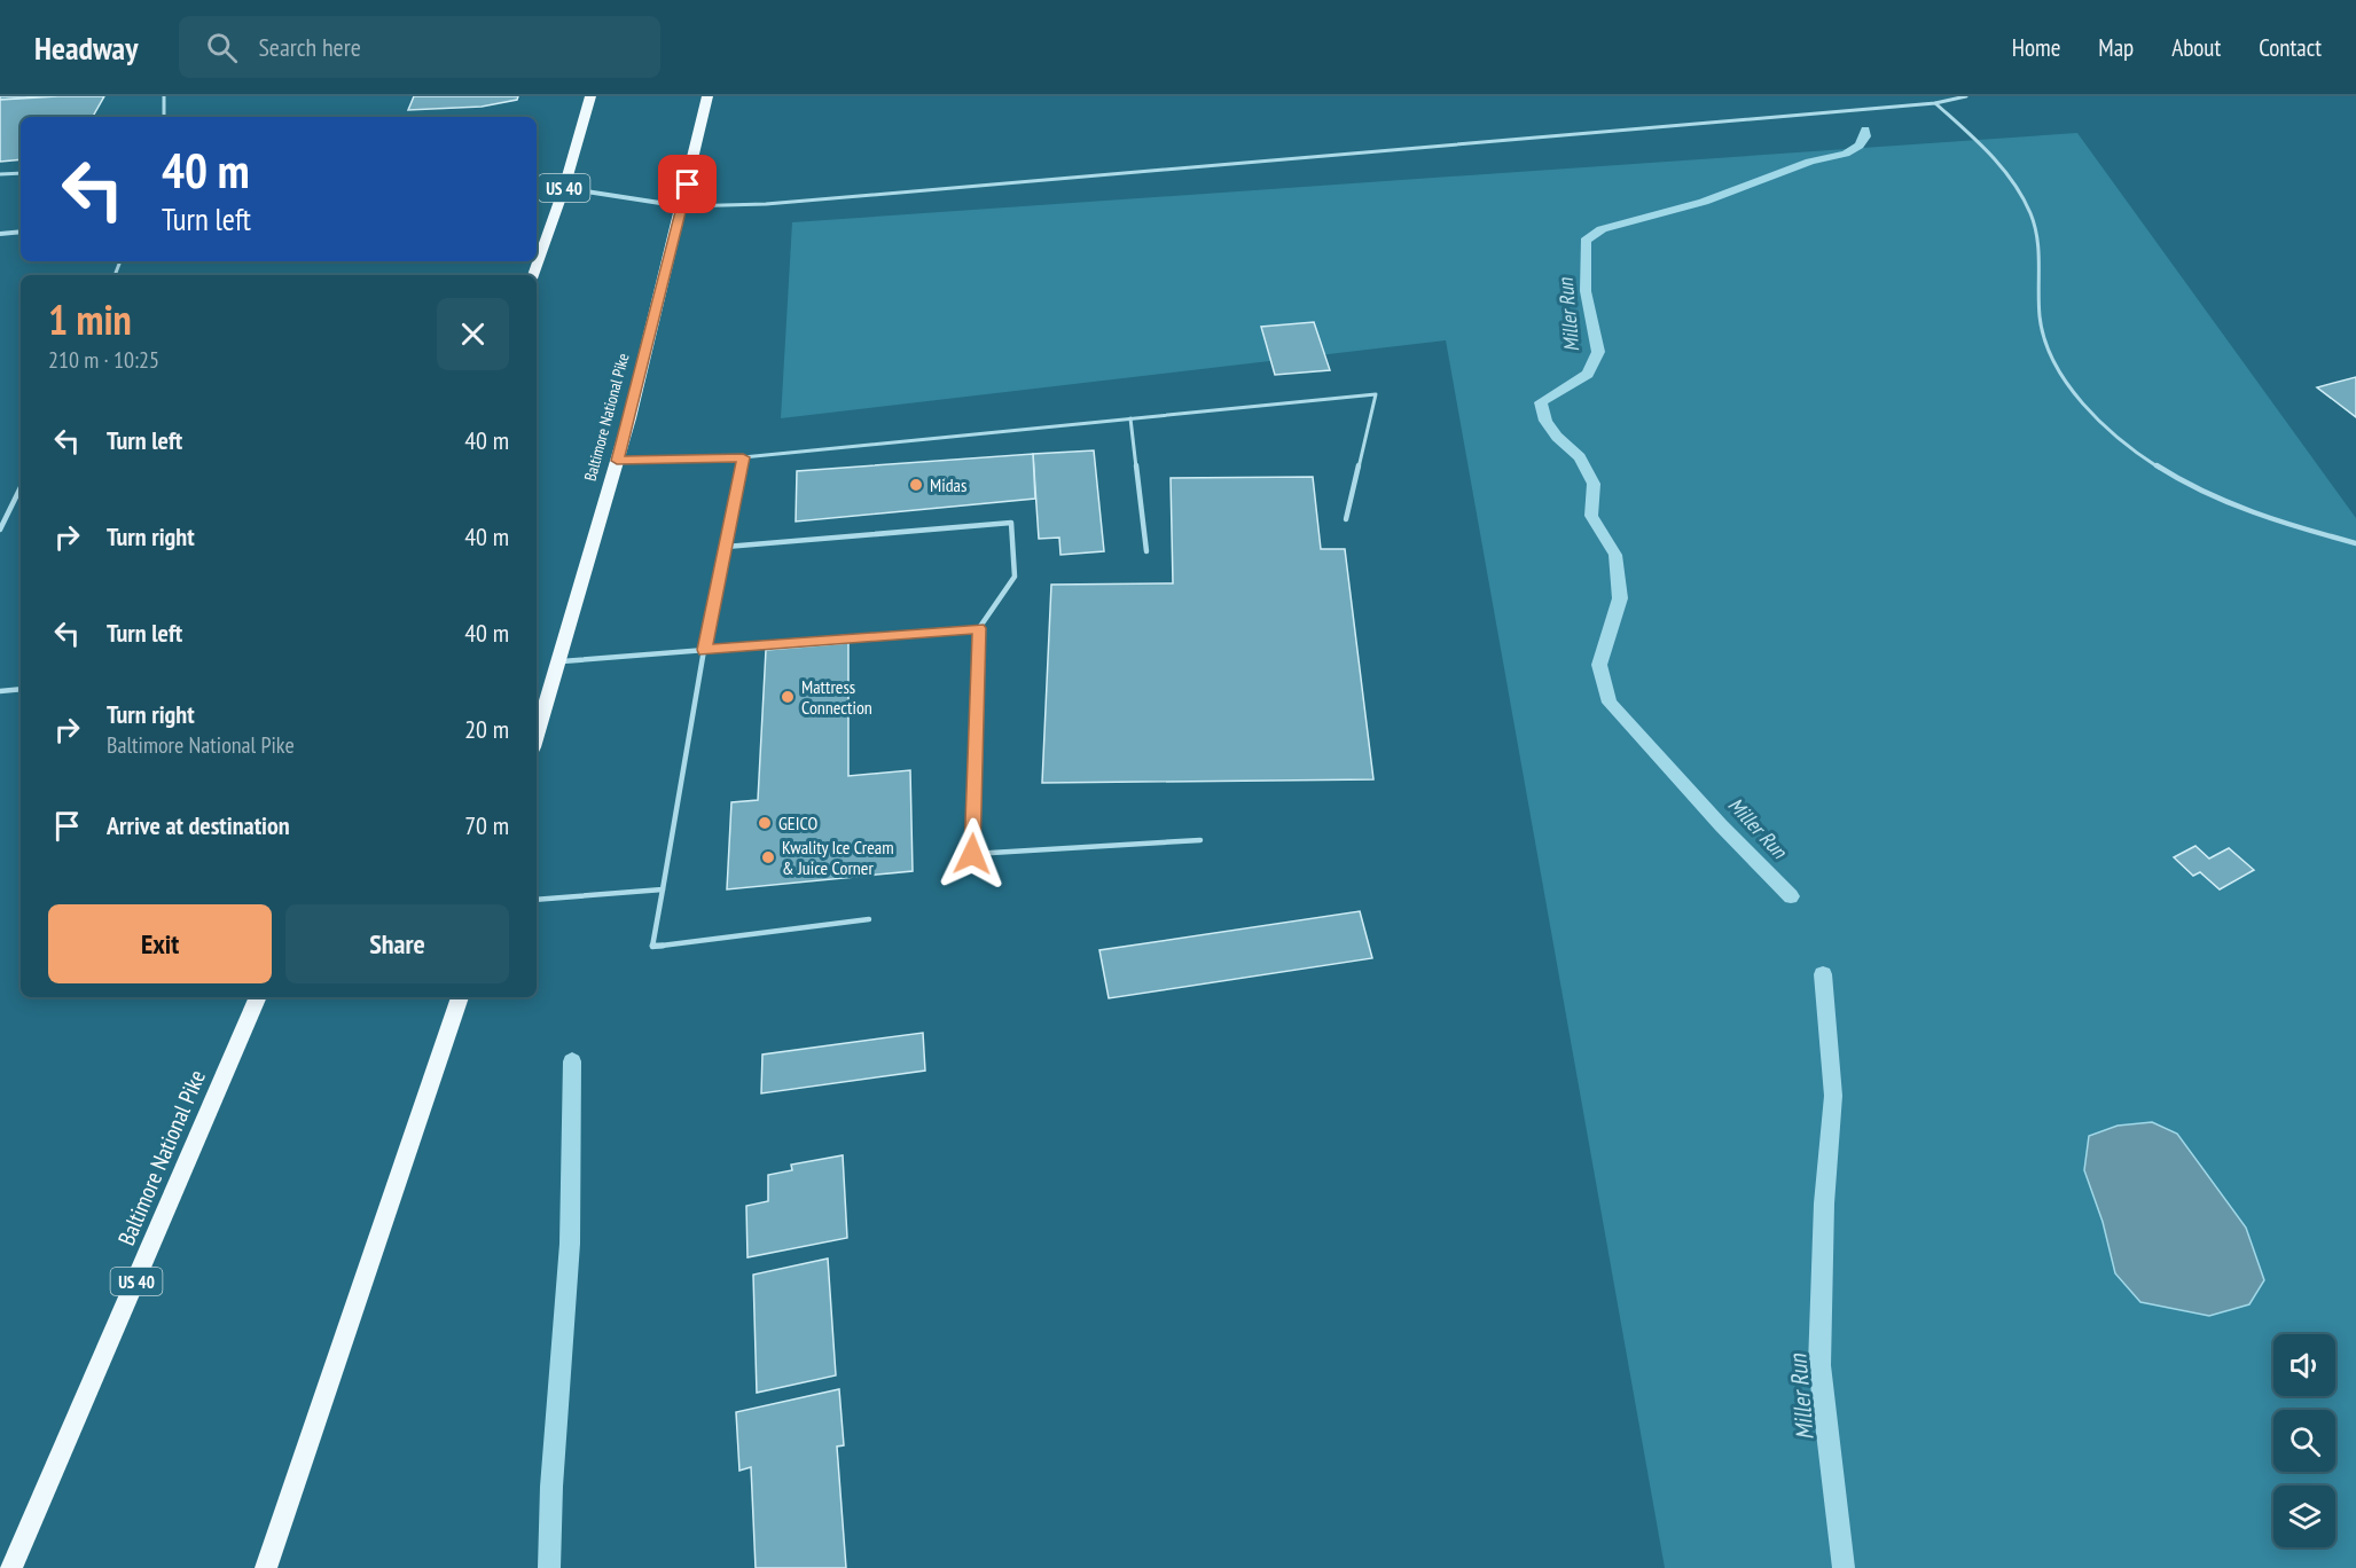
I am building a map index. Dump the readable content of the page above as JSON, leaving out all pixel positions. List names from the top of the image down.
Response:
{
  "streets": {
    "main road": ["US 40", "Baltimore National Pike"]
  },
  "water": ["Miller Run"],
  "places": [
    "Midas",
    "Mattress Connection",
    "GEICO",
    "Kwality Ice Cream & Juice Corner"
  ],
  "page": {
    "header": "Headway",
    "search": "Search here",
    "nav": [
      "Home",
      "Map",
      "About",
      "Contact"
    ],
    "turn": ["40 m", "Turn left"],
    "heading": ["1 min", "210 m · 10:25"],
    "list": [
      {
        "name": "Turn left",
        "value": "40 m"
      },
      {
        "name": "Turn right",
        "value": "40 m"
      },
      {
        "name": "Turn left",
        "value": "40 m"
      },
      {
        "name": "Turn right",
        "note": "Baltimore National Pike",
        "value": "20 m"
      },
      {
        "name": "Arrive at destination",
        "value": "70 m"
      }
    ],
    "buttons": ["Exit", "Share"]
  }
}
